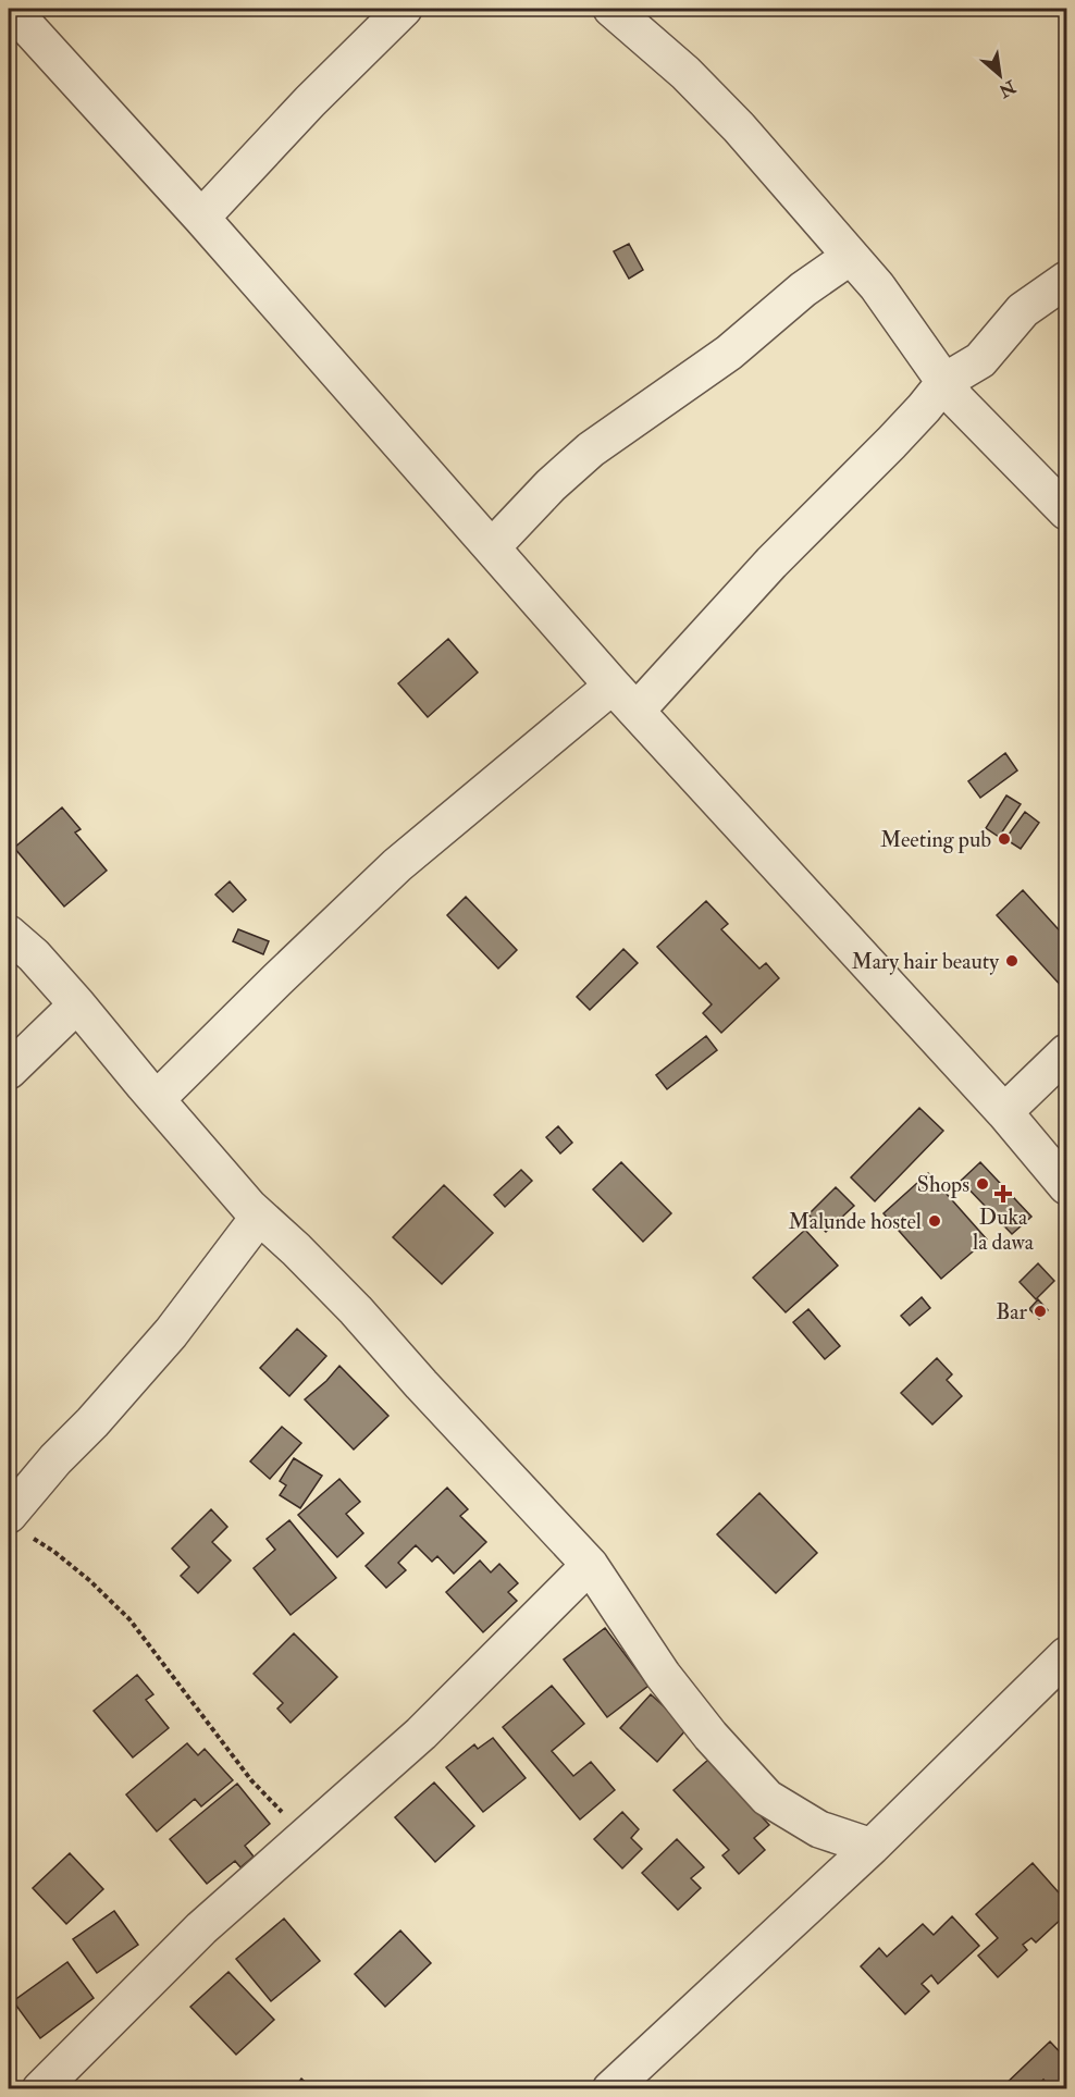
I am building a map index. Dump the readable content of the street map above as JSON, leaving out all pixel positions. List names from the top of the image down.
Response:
{
  "places": {
    "other": [
      "Meeting pub",
      "Mary hair beauty",
      "Shops",
      "Malunde hostel",
      "Bar"
    ],
    "health": ["Duka la dawa"]
  },
  "north": "bottom right"
}
